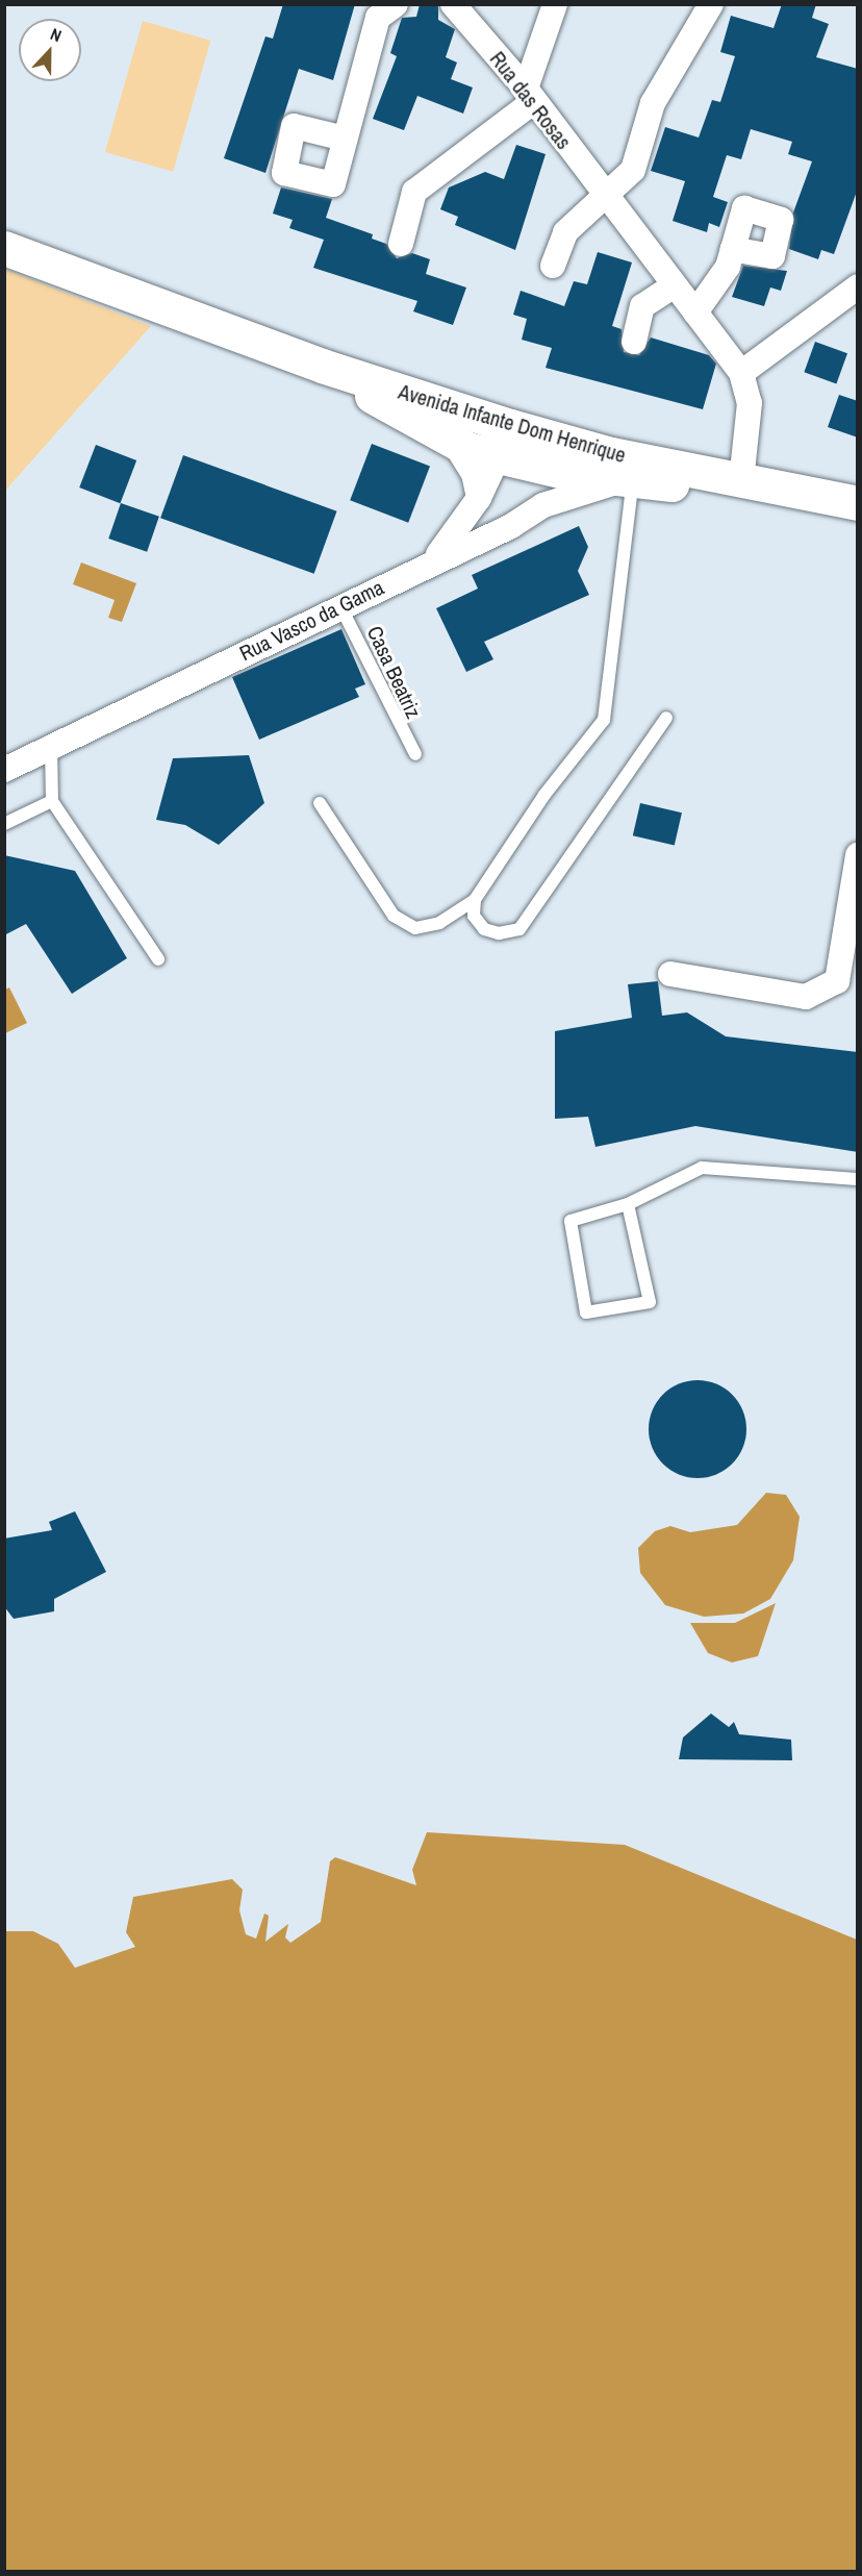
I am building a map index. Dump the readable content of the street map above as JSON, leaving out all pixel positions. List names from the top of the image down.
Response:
{
  "streets": {
    "street": ["Rua das Rosas", "Avenida Infante Dom Henrique", "Rua Vasco da Gama"],
    "lane": ["Casa Beatriz"]
  },
  "crossings": [
    ["Rua das Rosas", "Avenida Infante Dom Henrique"],
    ["Avenida Infante Dom Henrique", "Rua Vasco da Gama"],
    ["Rua Vasco da Gama", "Casa Beatriz"]
  ],
  "north": "top"
}
